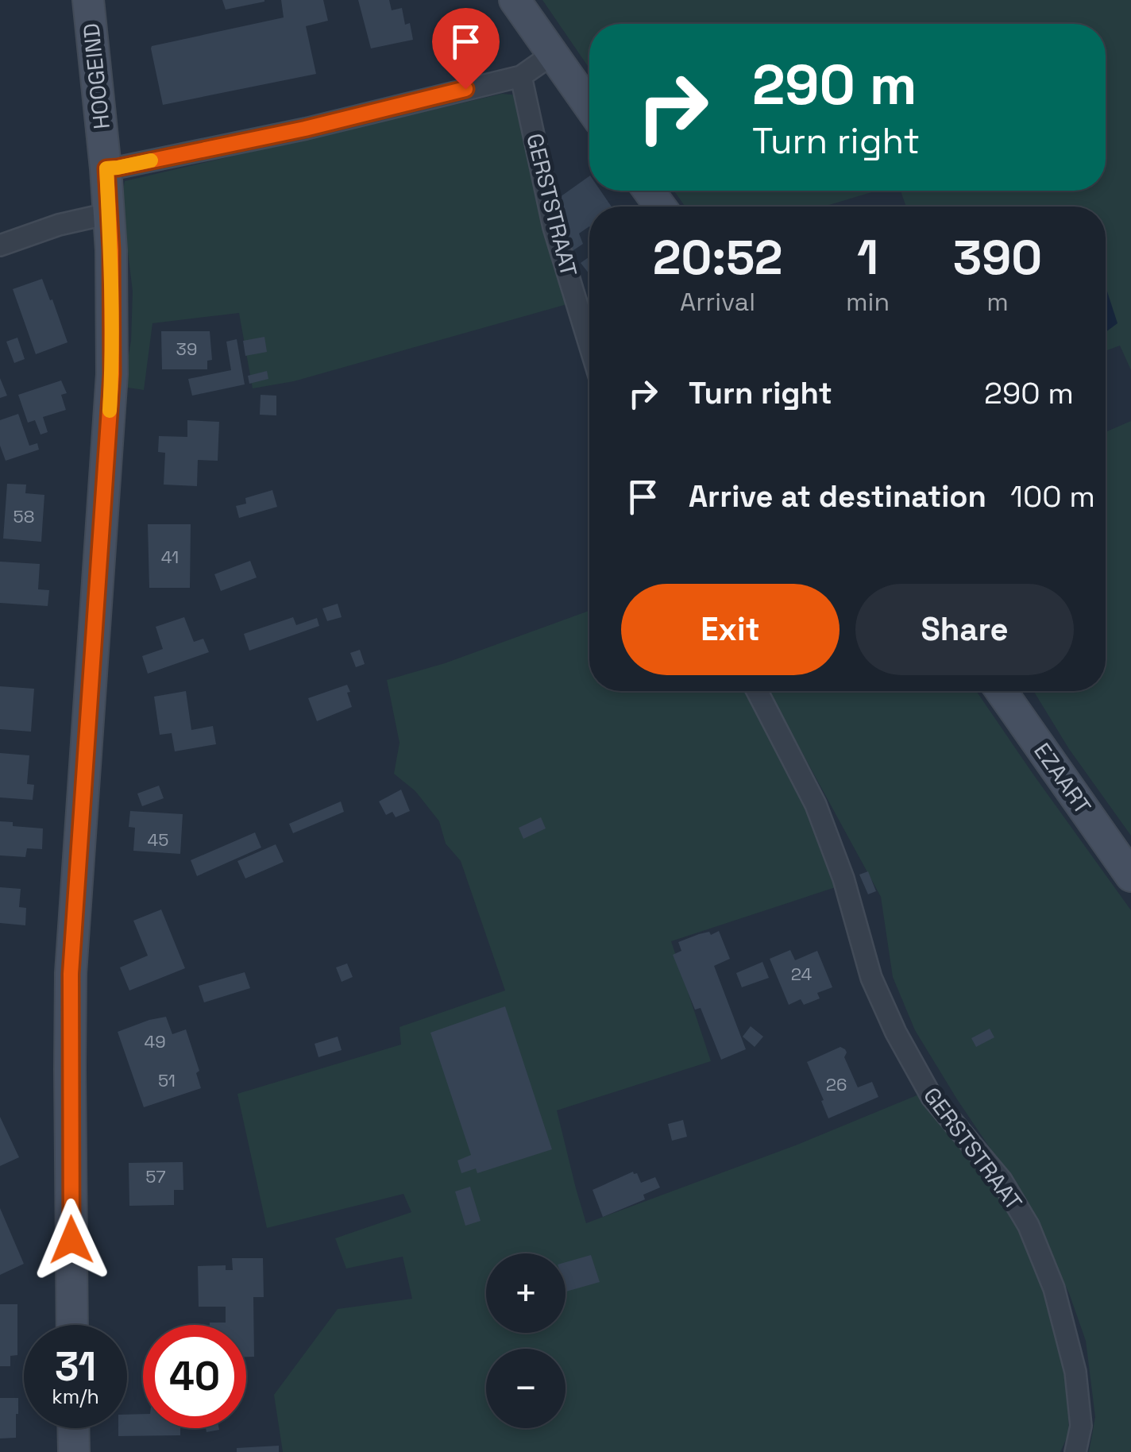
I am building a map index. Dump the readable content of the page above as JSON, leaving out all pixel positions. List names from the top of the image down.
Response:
{
  "streets": {
    "street": ["HOOGEIND", "GERSTSTRAAT", "EZAART"]
  },
  "house_numbers": [
    "39",
    "58",
    "41",
    "45",
    "24",
    "49",
    "51",
    "26",
    "57"
  ],
  "page": {
    "turn": ["290 m", "Turn right"],
    "eta": [
      "20:52",
      "Arrival",
      "1",
      "min",
      "390",
      "m"
    ],
    "list": [
      {
        "name": "Turn right",
        "value": "290 m"
      },
      {
        "name": "Arrive at destination",
        "value": "100 m"
      }
    ],
    "buttons": ["Exit", "Share"],
    "map_buttons": ["+", "−"],
    "speed": "31 km/h",
    "limit": "40"
  }
}
